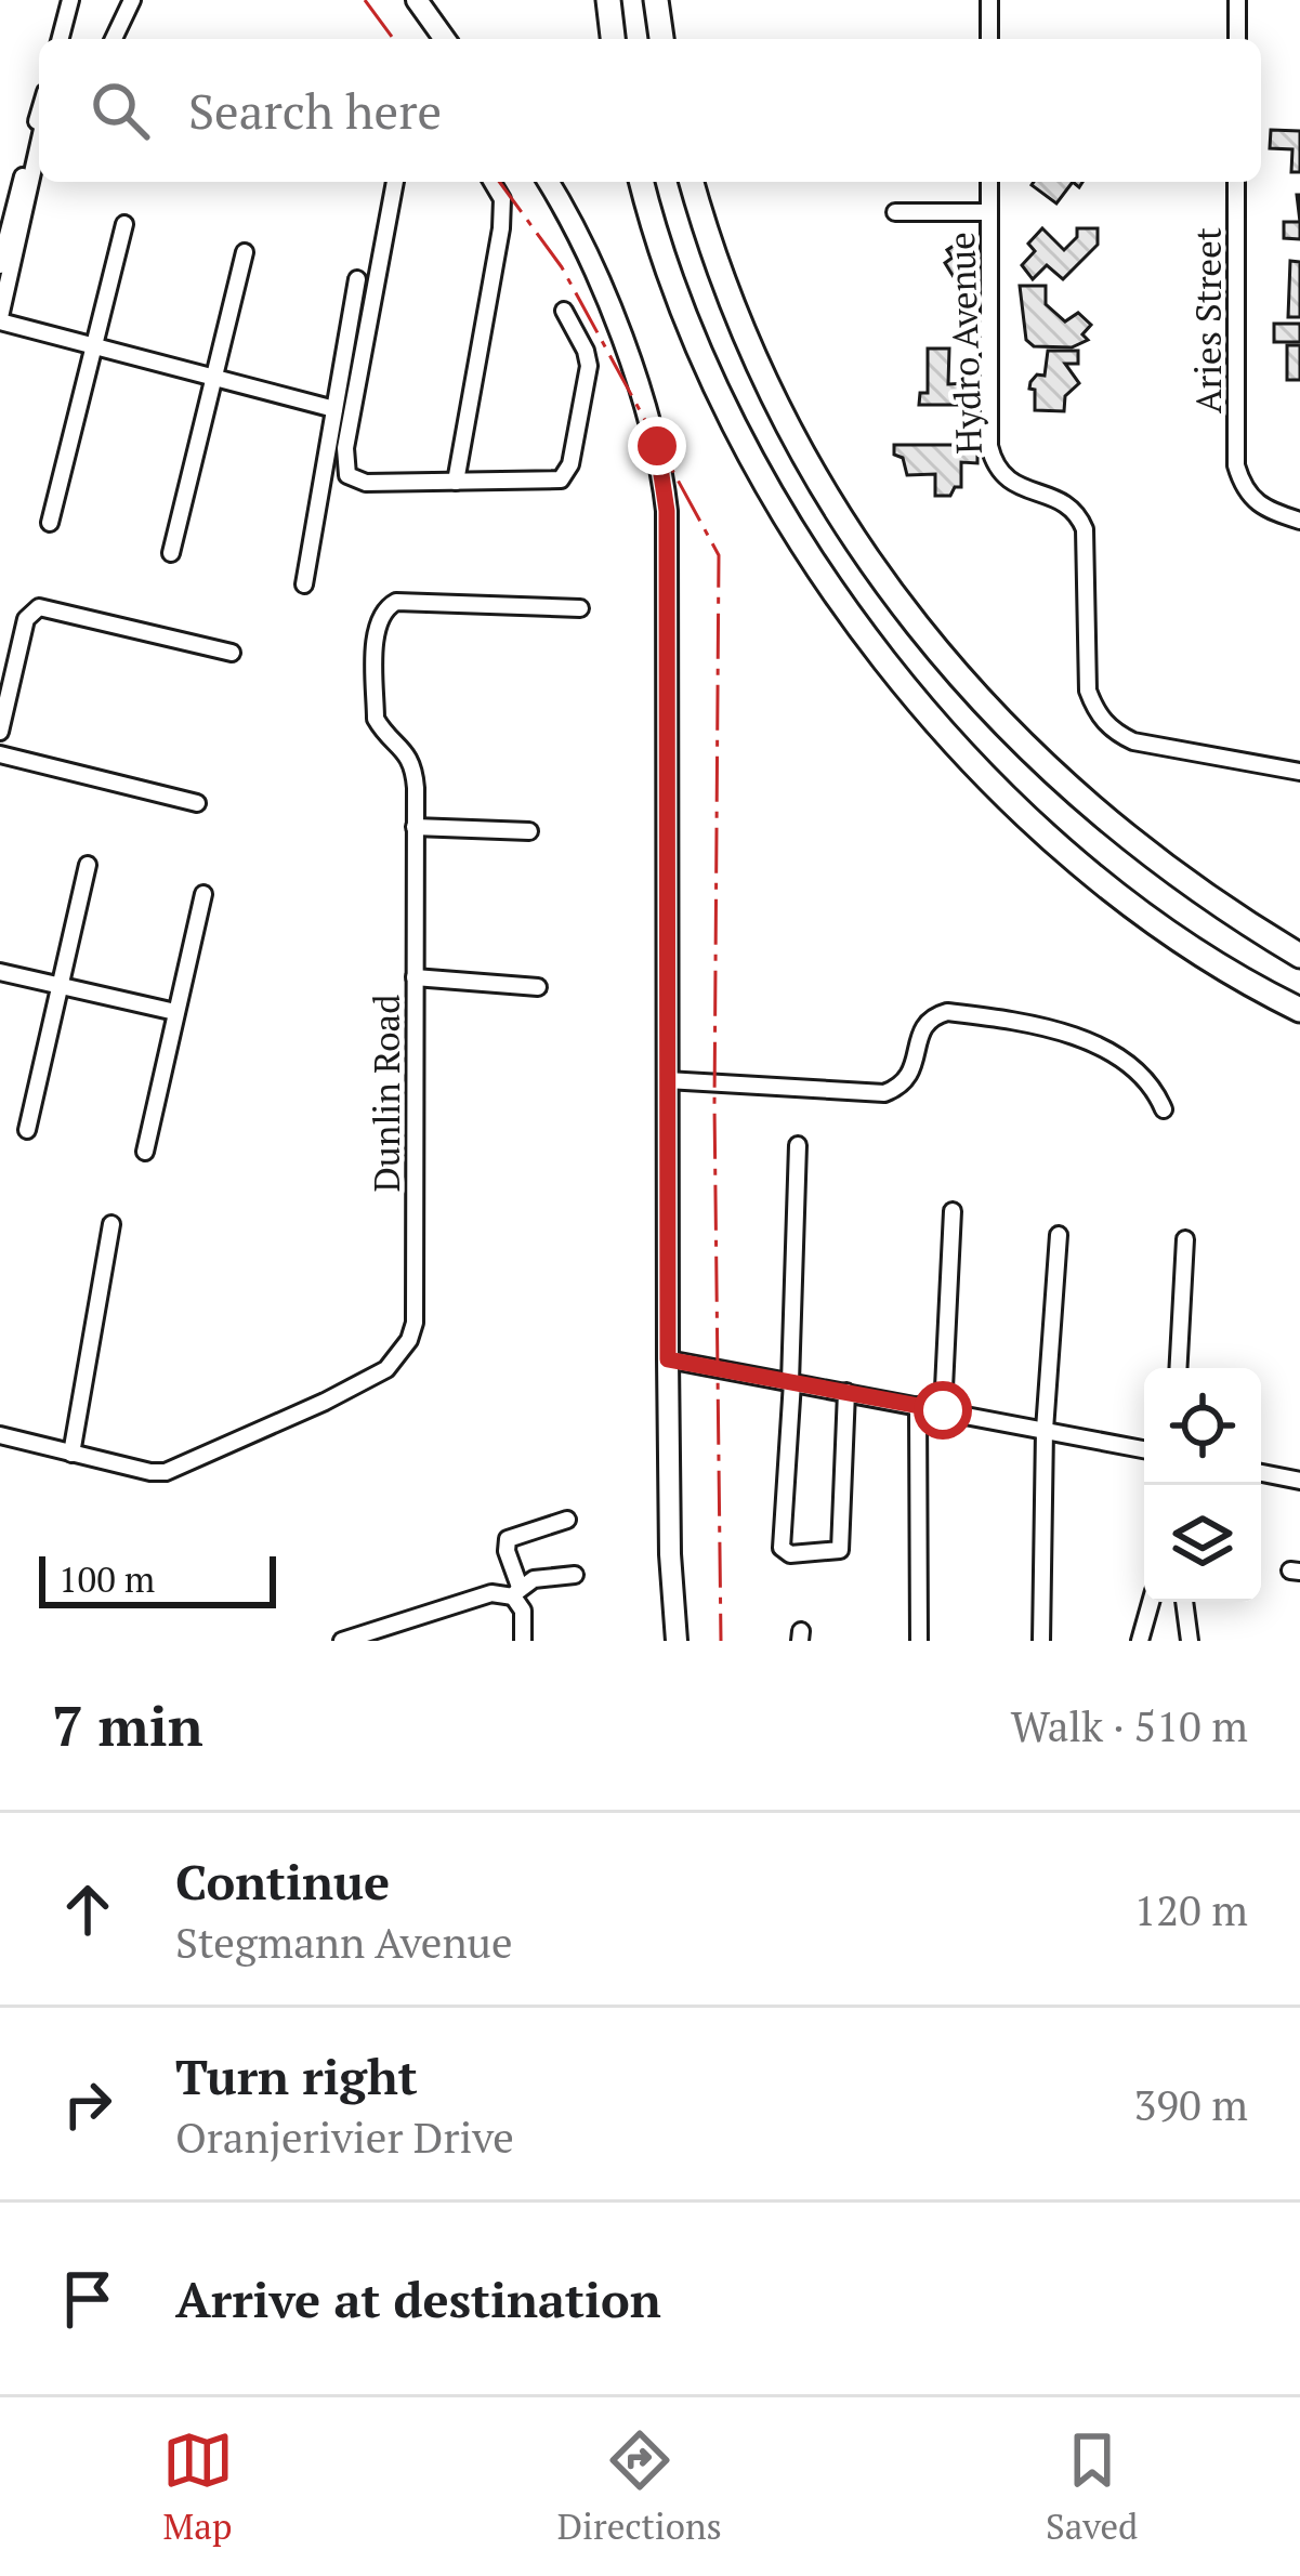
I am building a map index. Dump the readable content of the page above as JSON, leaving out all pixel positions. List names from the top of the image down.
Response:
{
  "streets": {
    "street": ["Aries Street", "Hydro Avenue", "Dunlin Road"]
  },
  "scale_bar": "100 m",
  "page": {
    "search": "Search here",
    "scale": "100 m",
    "heading": ["7 min", "Walk · 510 m"],
    "list": [
      ["Continue", "Stegmann Avenue", "120 m"],
      ["Turn right", "Oranjerivier Drive", "390 m"],
      "Arrive at destination"
    ],
    "nav": ["Map", "Directions", "Saved"]
  }
}
